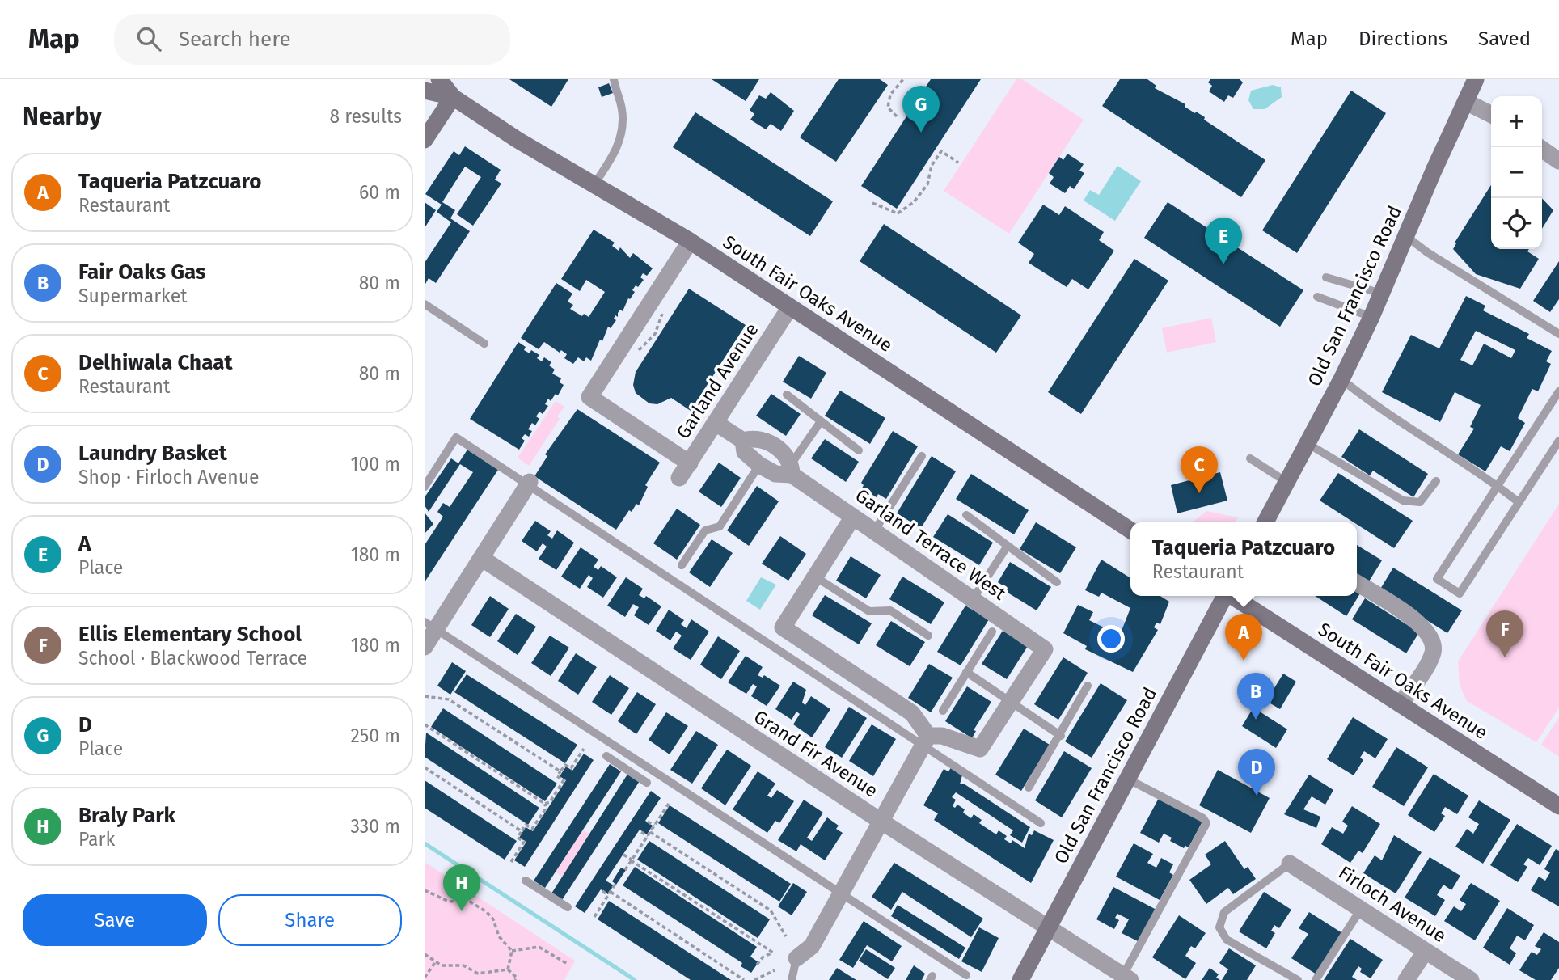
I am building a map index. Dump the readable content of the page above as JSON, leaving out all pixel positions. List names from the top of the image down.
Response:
{
  "streets": {
    "main road": ["South Fair Oaks Avenue", "Old San Francisco Road"],
    "street": [
      "Garland Avenue",
      "Garland Terrace West",
      "Grand Fir Avenue",
      "Firloch Avenue"
    ]
  },
  "crossings": [
    ["South Fair Oaks Avenue", "Garland Avenue"],
    ["Old San Francisco Road", "Grand Fir Avenue"],
    ["Garland Avenue", "Garland Terrace West"]
  ],
  "page": {
    "header": "Map",
    "search": "Search here",
    "nav": ["Map", "Directions", "Saved"],
    "heading": ["Nearby", "8 results"],
    "pins": [
      "G",
      "E",
      "C",
      "F",
      "A",
      "B",
      "D",
      "H"
    ],
    "map_buttons": ["+", "−"],
    "list": [
      {
        "mark": "A",
        "name": "Taqueria Patzcuaro",
        "note": "Restaurant",
        "value": "60 m"
      },
      {
        "mark": "B",
        "name": "Fair Oaks Gas",
        "note": "Supermarket",
        "value": "80 m"
      },
      {
        "mark": "C",
        "name": "Delhiwala Chaat",
        "note": "Restaurant",
        "value": "80 m"
      },
      {
        "mark": "D",
        "name": "Laundry Basket",
        "note": "Shop · Firloch Avenue",
        "value": "100 m"
      },
      {
        "mark": "E",
        "name": "A",
        "note": "Place",
        "value": "180 m"
      },
      {
        "mark": "F",
        "name": "Ellis Elementary School",
        "note": "School · Blackwood Terrace",
        "value": "180 m"
      },
      {
        "mark": "G",
        "name": "D",
        "note": "Place",
        "value": "250 m"
      },
      {
        "mark": "H",
        "name": "Braly Park",
        "note": "Park",
        "value": "330 m"
      }
    ],
    "popup": ["Taqueria Patzcuaro", "Restaurant"],
    "buttons": ["Save", "Share"]
  }
}
